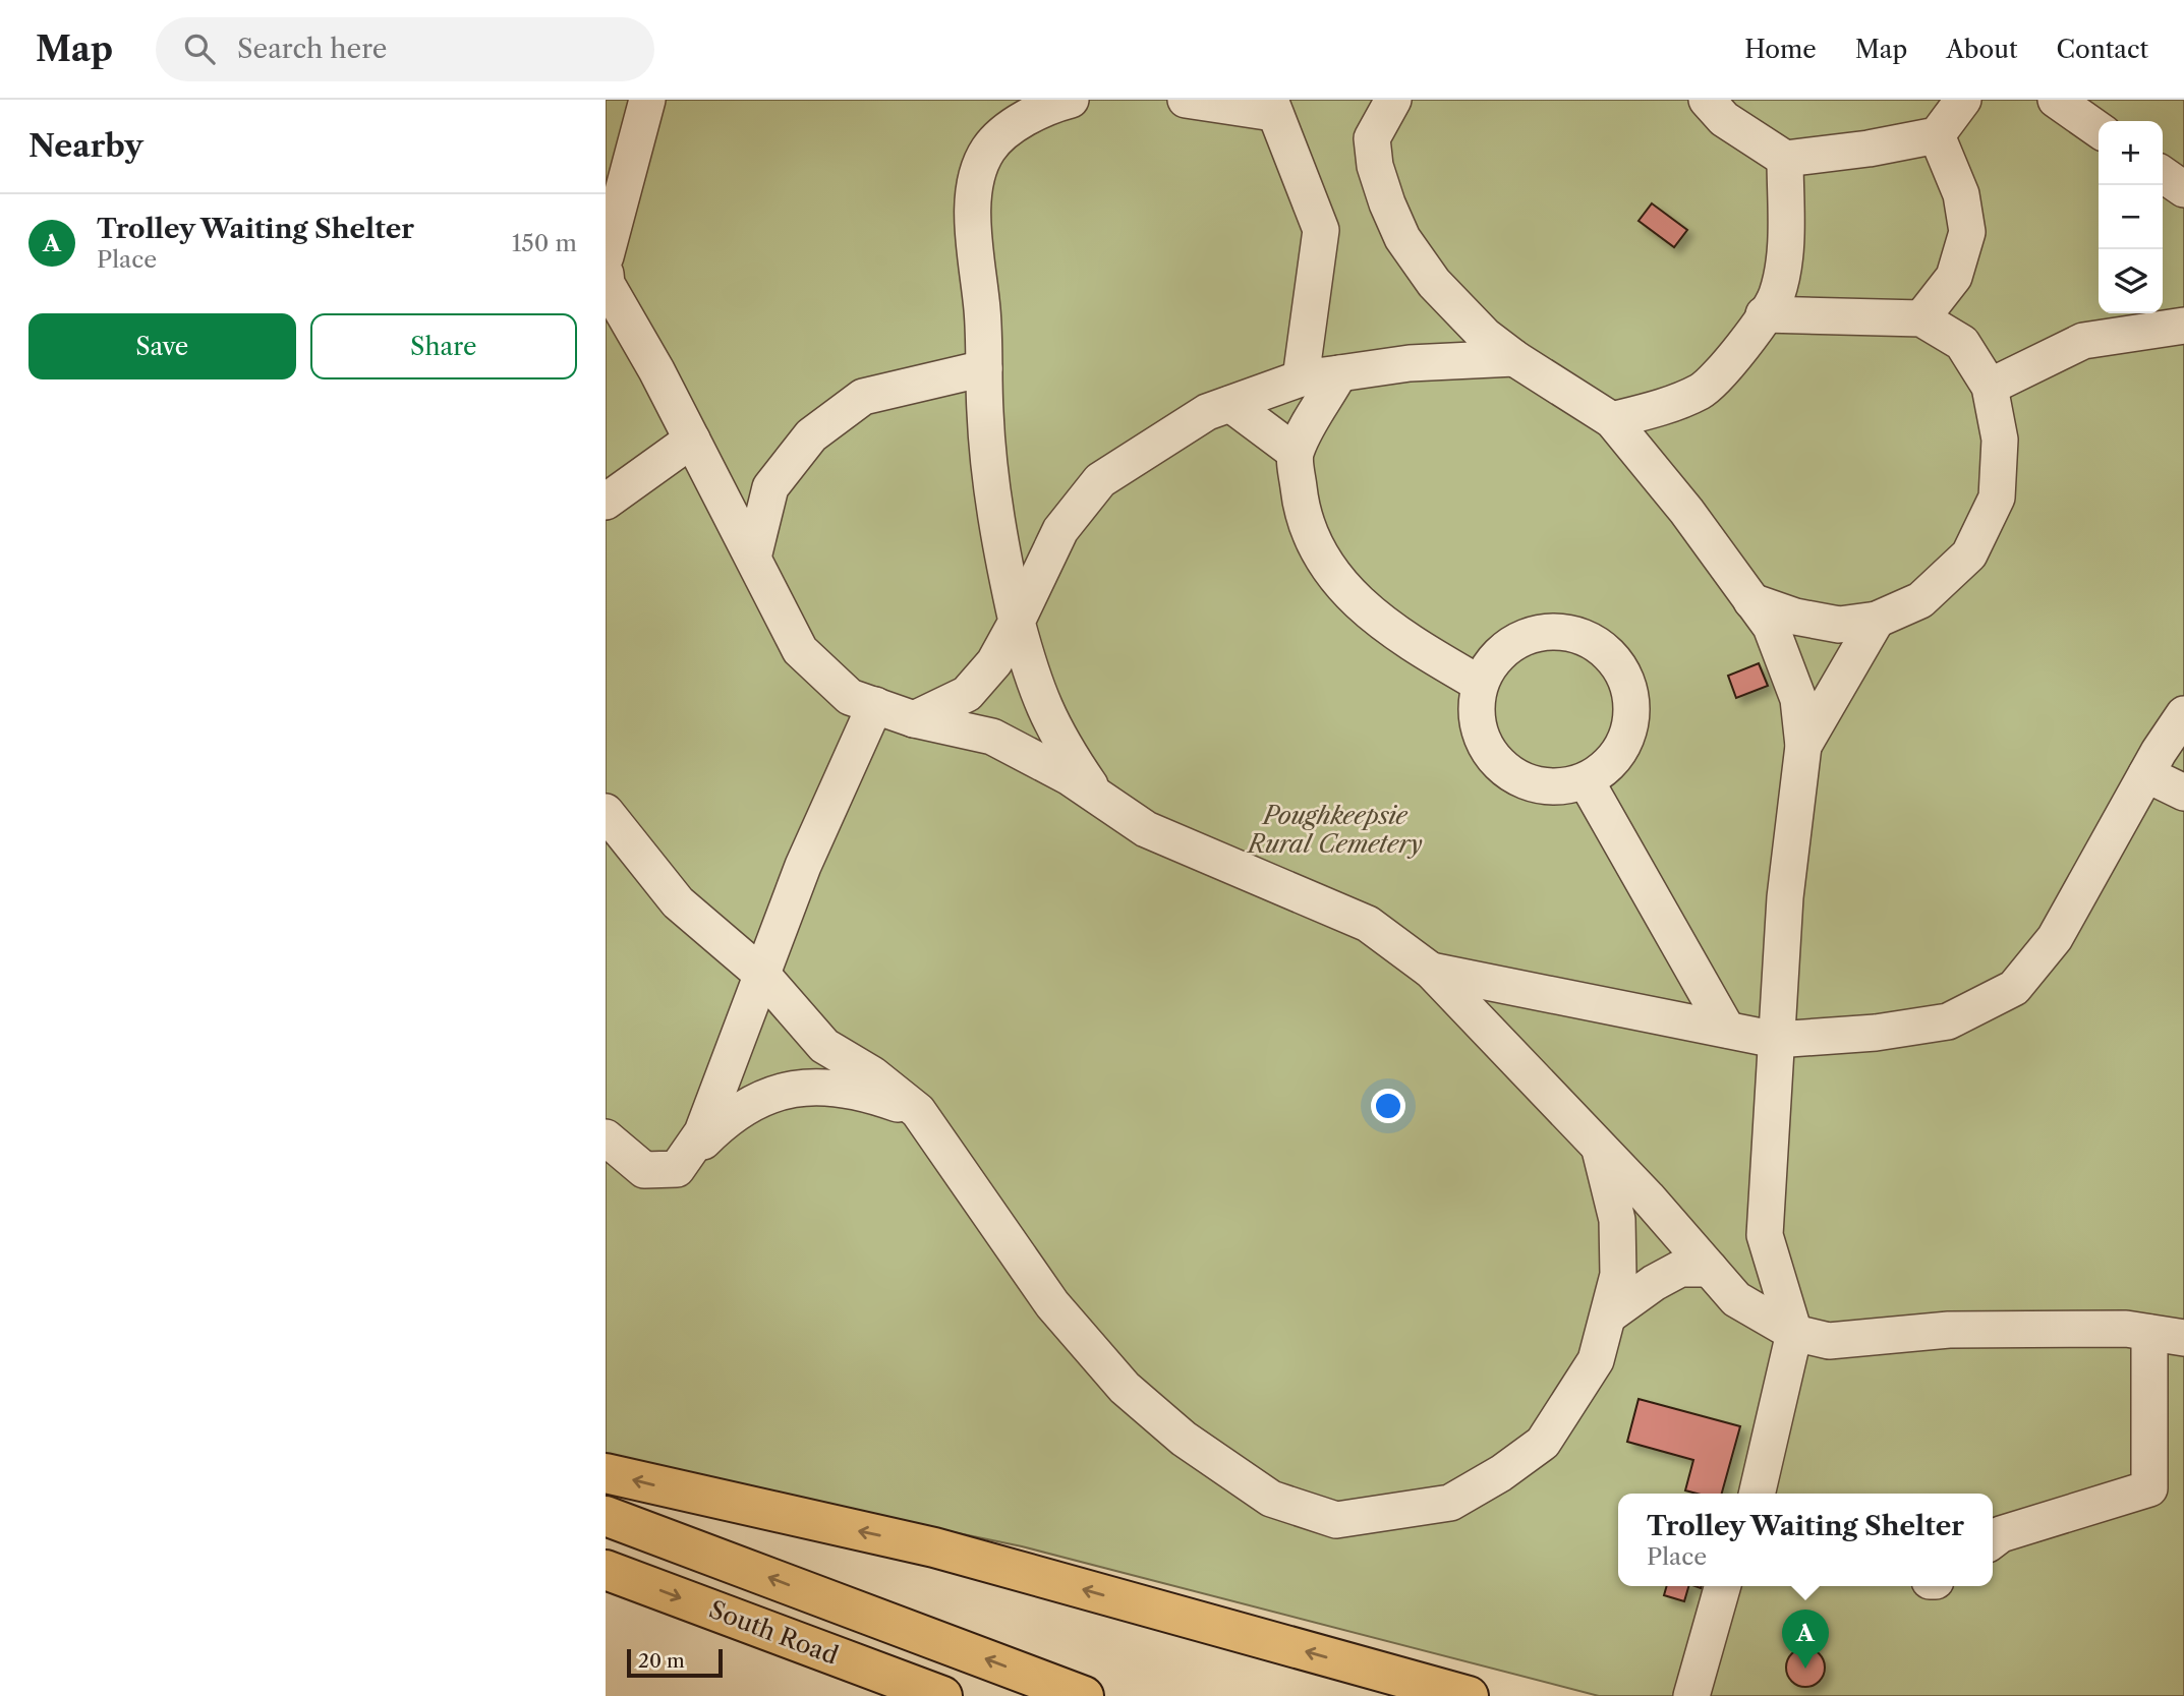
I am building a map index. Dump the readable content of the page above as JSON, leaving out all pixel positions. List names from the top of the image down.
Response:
{
  "streets": {
    "highway": ["South Road"]
  },
  "parks": ["Poughkeepsie Rural Cemetery"],
  "scale_bar": "20 m",
  "page": {
    "header": "Map",
    "search": "Search here",
    "nav": [
      "Home",
      "Map",
      "About",
      "Contact"
    ],
    "heading": "Nearby",
    "map_buttons": ["+", "−"],
    "list": [
      {
        "mark": "A",
        "name": "Trolley Waiting Shelter",
        "note": "Place",
        "value": "150 m"
      }
    ],
    "buttons": ["Save", "Share"],
    "popup": ["Trolley Waiting Shelter", "Place"],
    "pins": "A",
    "scale": "20 m"
  }
}
